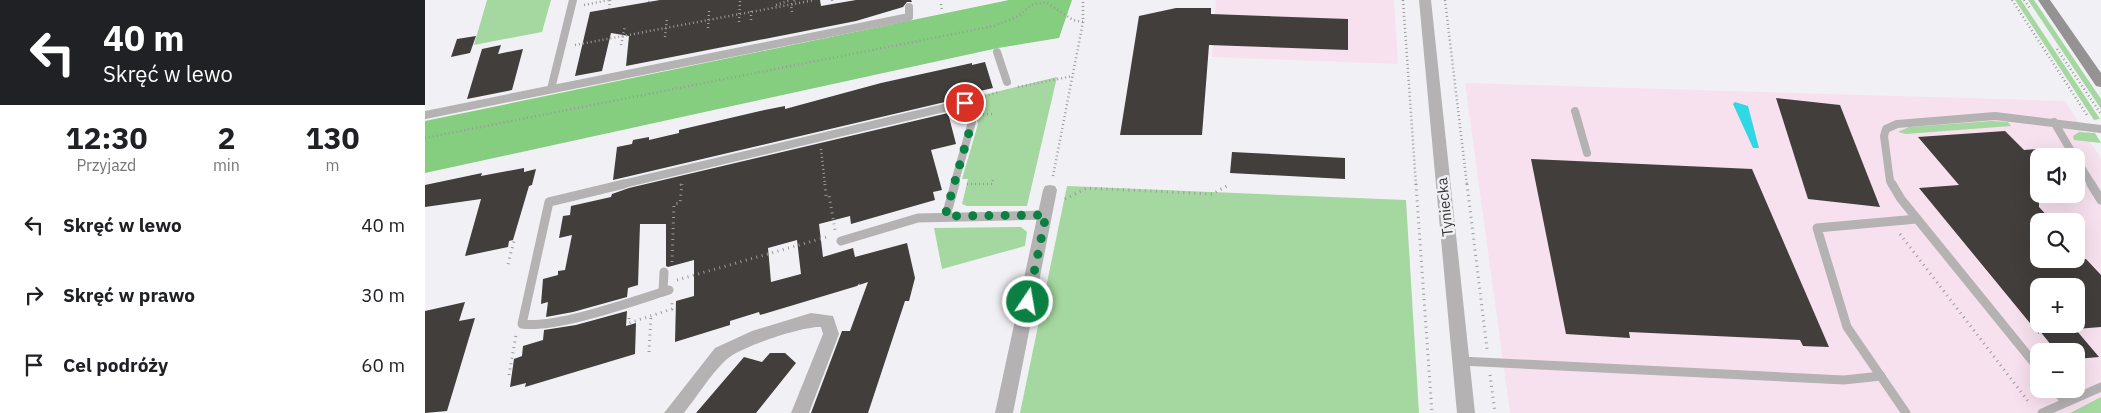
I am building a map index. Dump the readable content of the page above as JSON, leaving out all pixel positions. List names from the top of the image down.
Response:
{
  "streets": {
    "street": ["Tyniecka"]
  },
  "page": {
    "turn": ["40 m", "Skręć w lewo"],
    "eta": [
      "12:30",
      "Przyjazd",
      "2",
      "min",
      "130",
      "m"
    ],
    "map_buttons": ["+", "−"],
    "list": [
      {
        "name": "Skręć w lewo",
        "value": "40 m"
      },
      {
        "name": "Skręć w prawo",
        "value": "30 m"
      },
      {
        "name": "Cel podróży",
        "value": "60 m"
      }
    ]
  }
}
